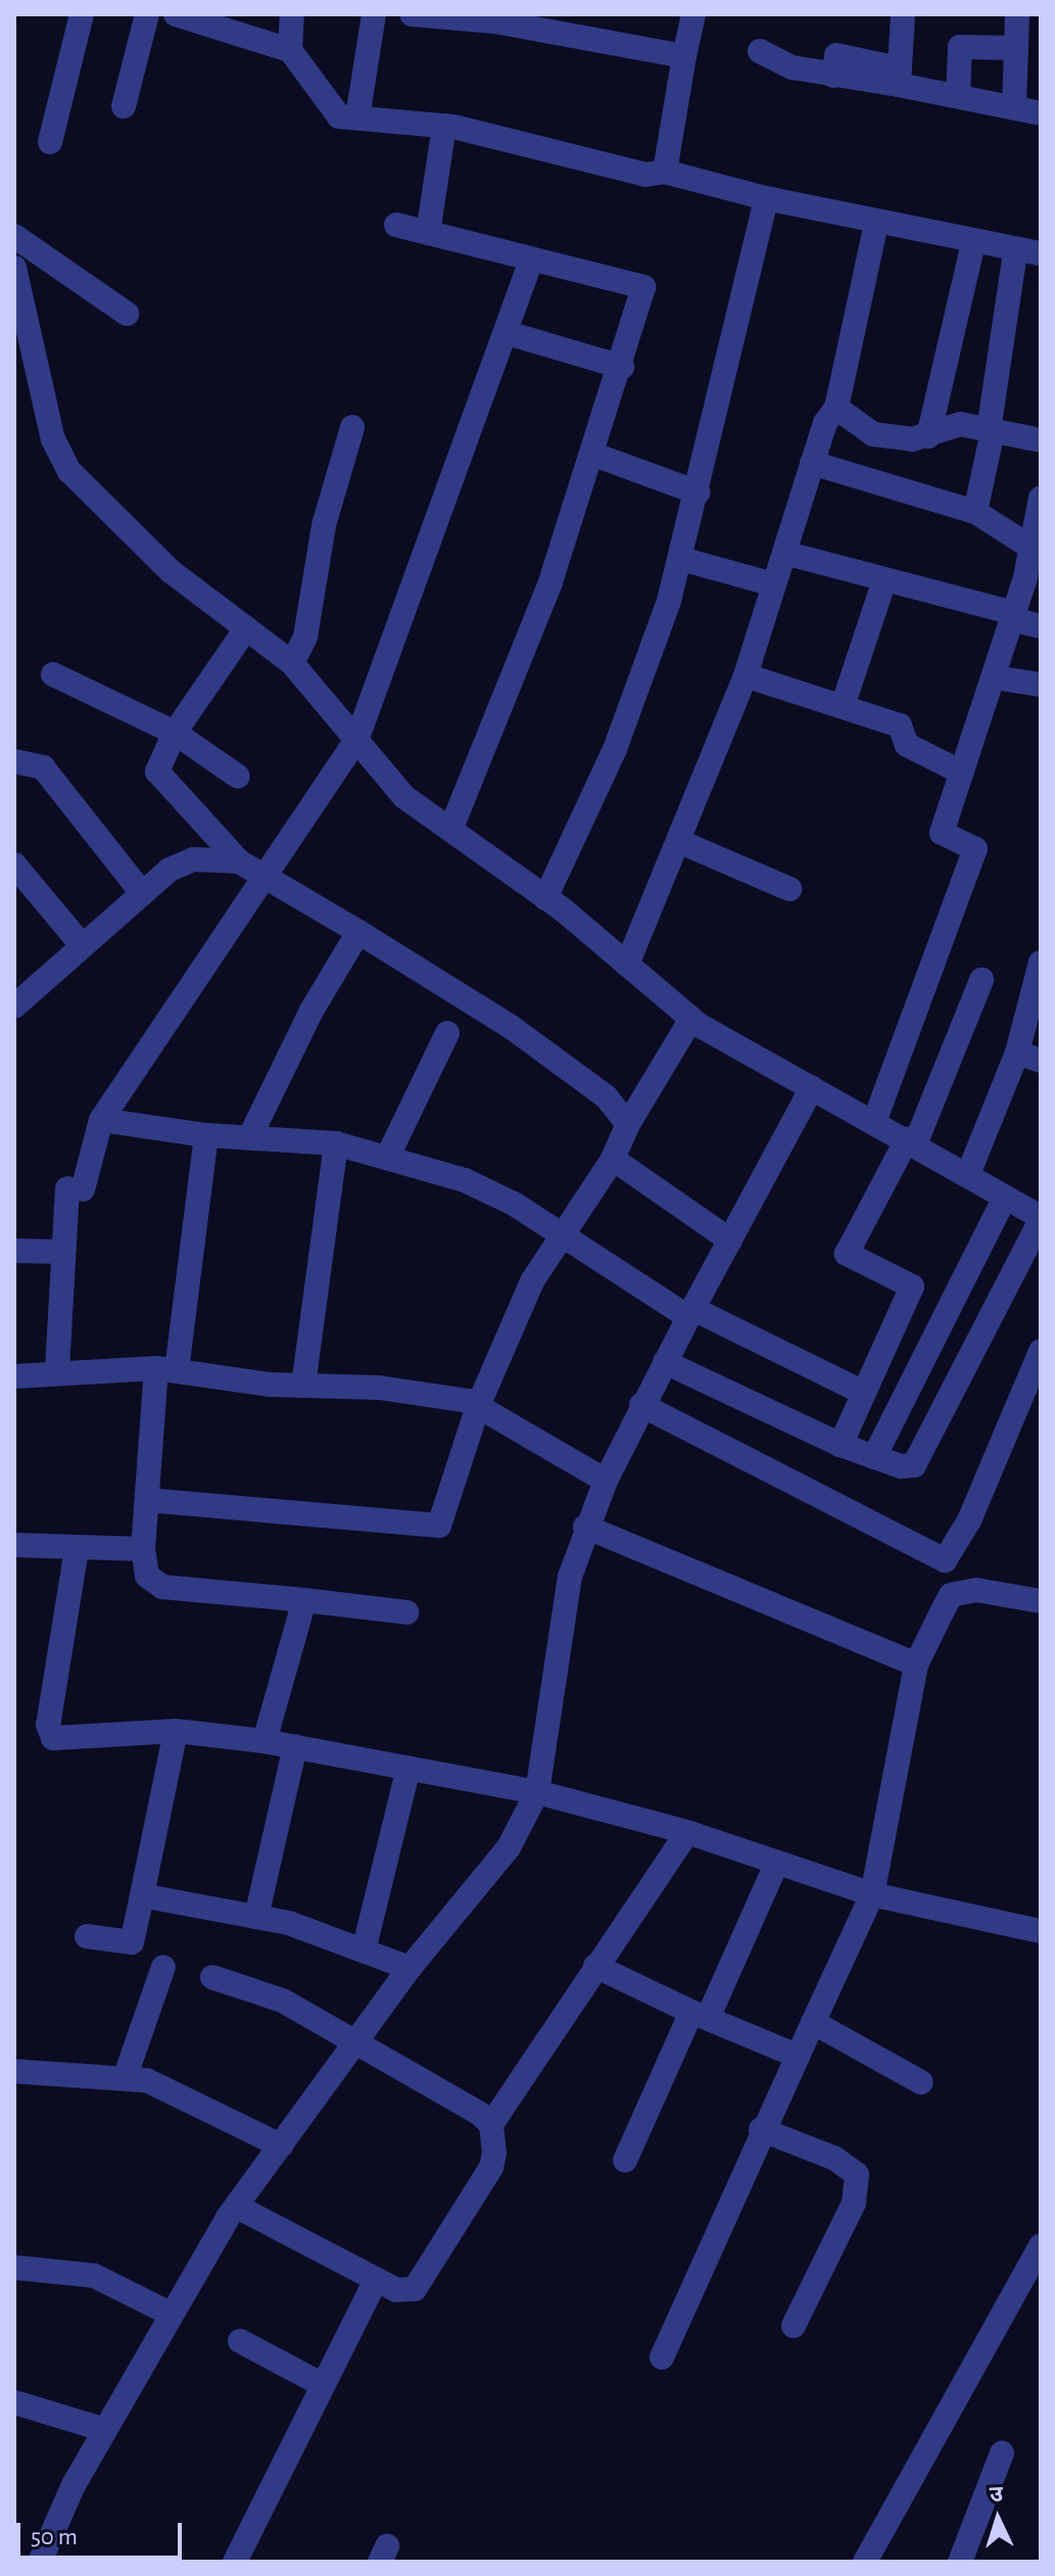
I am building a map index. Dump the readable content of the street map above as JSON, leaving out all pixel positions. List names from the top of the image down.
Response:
{
  "scale_bar": "50 m",
  "north": "top"
}
